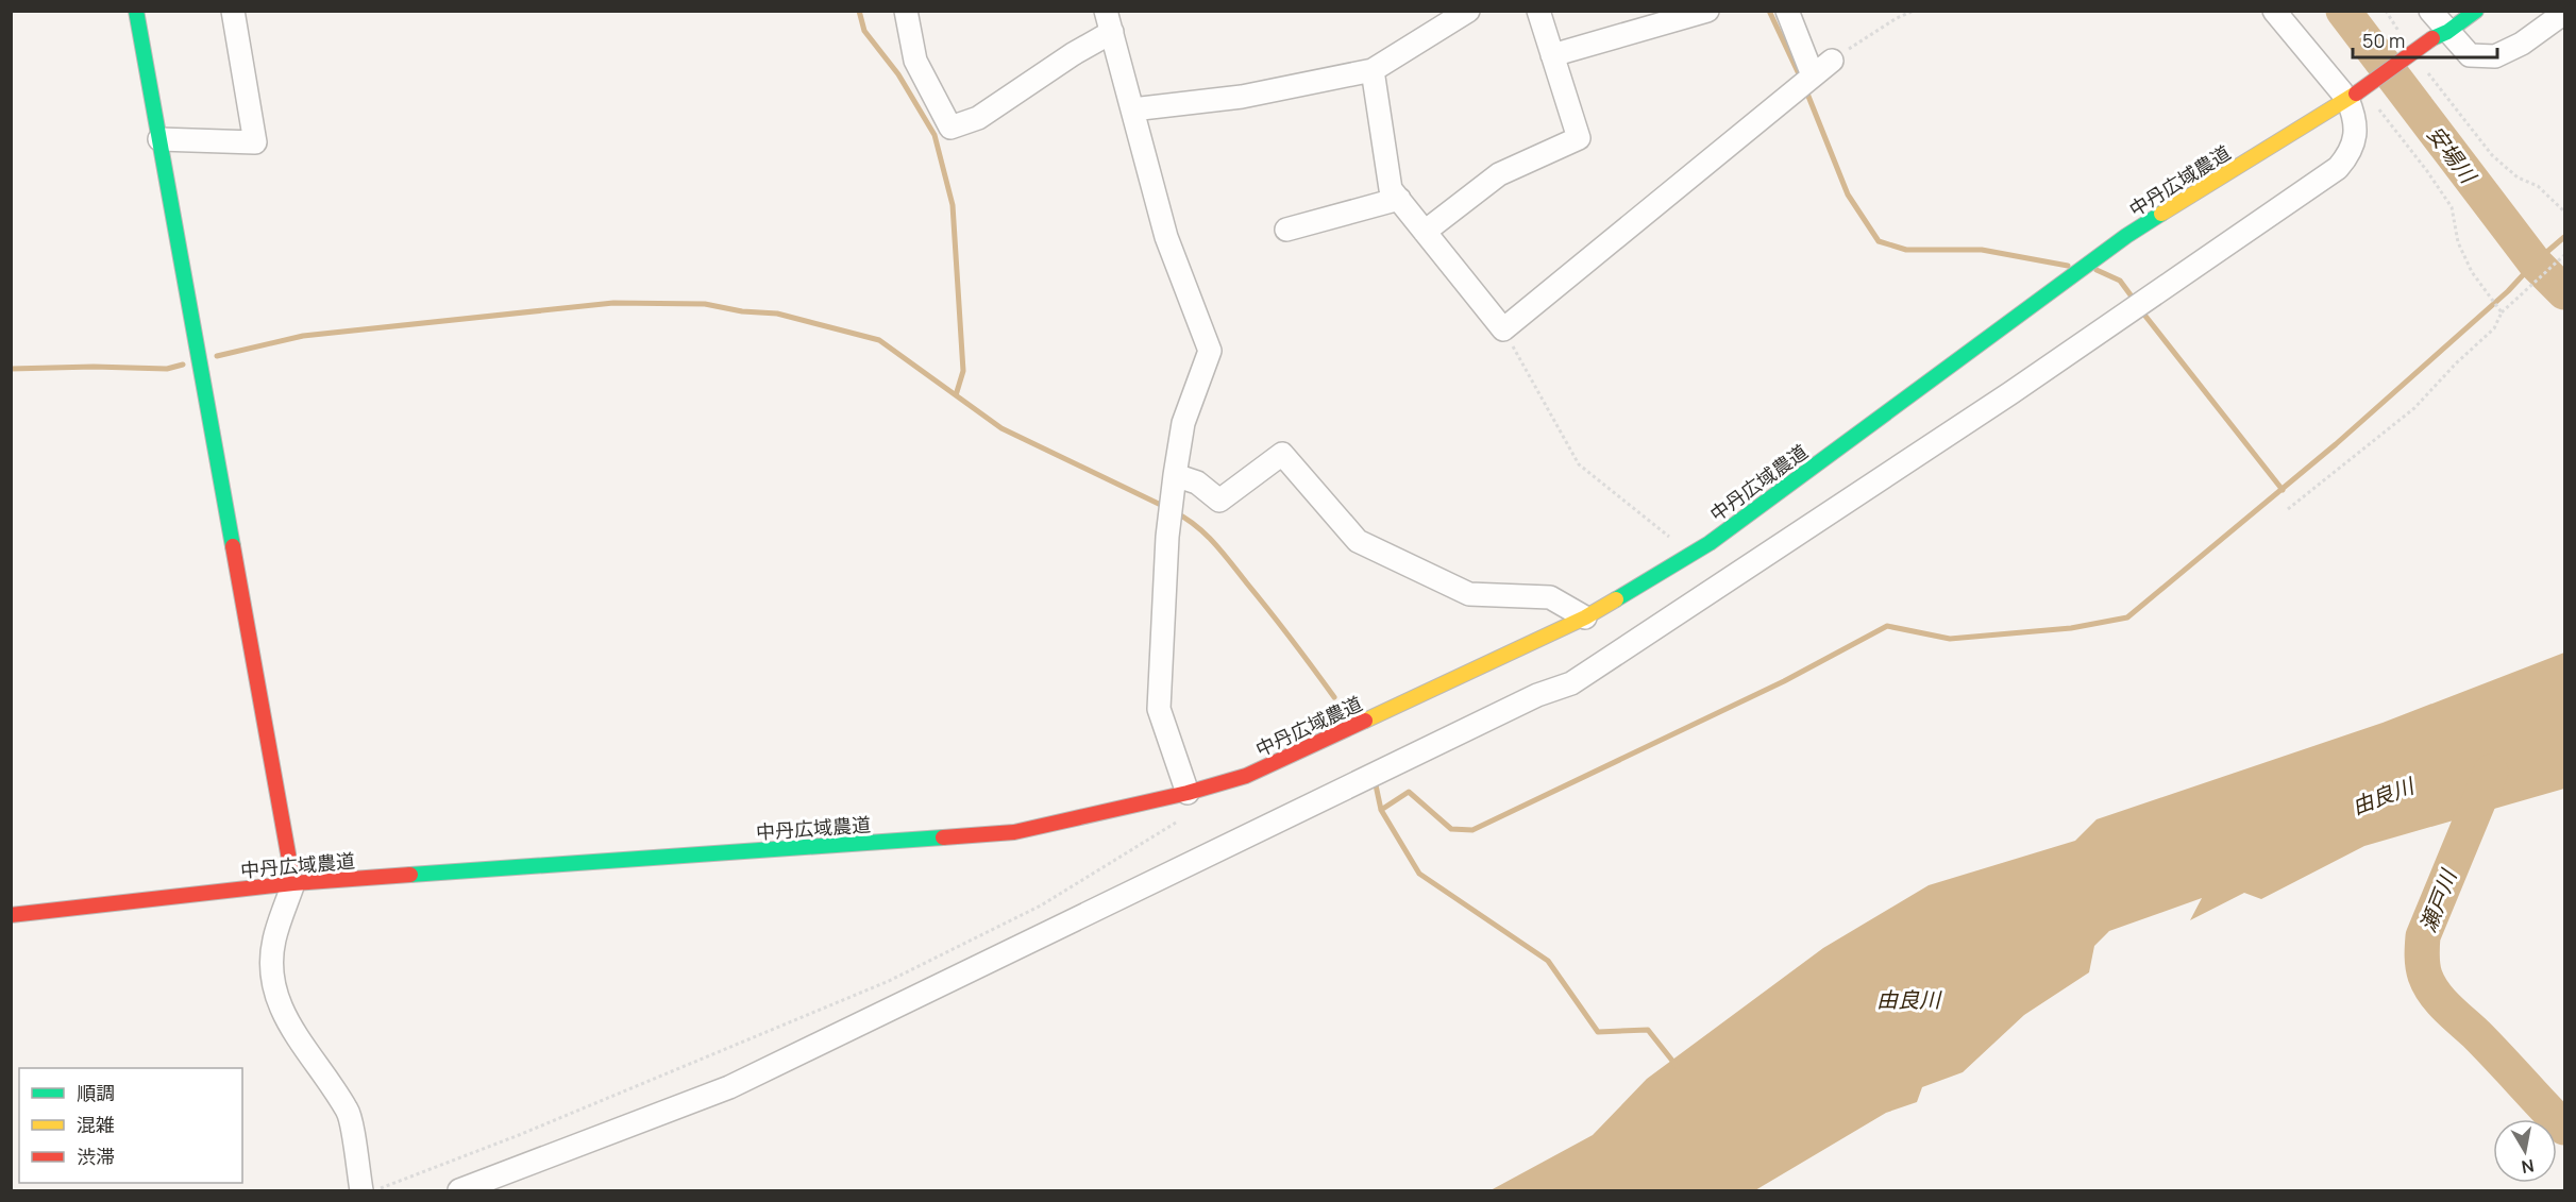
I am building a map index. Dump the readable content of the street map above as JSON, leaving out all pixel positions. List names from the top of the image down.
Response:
{
  "streets": {
    "street": ["中丹広域農道"]
  },
  "water": ["安場川", "由良川", "瀬戸川"],
  "legend": ["順調", "混雑", "渋滞"],
  "scale_bar": "50 m",
  "north": "bottom"
}
